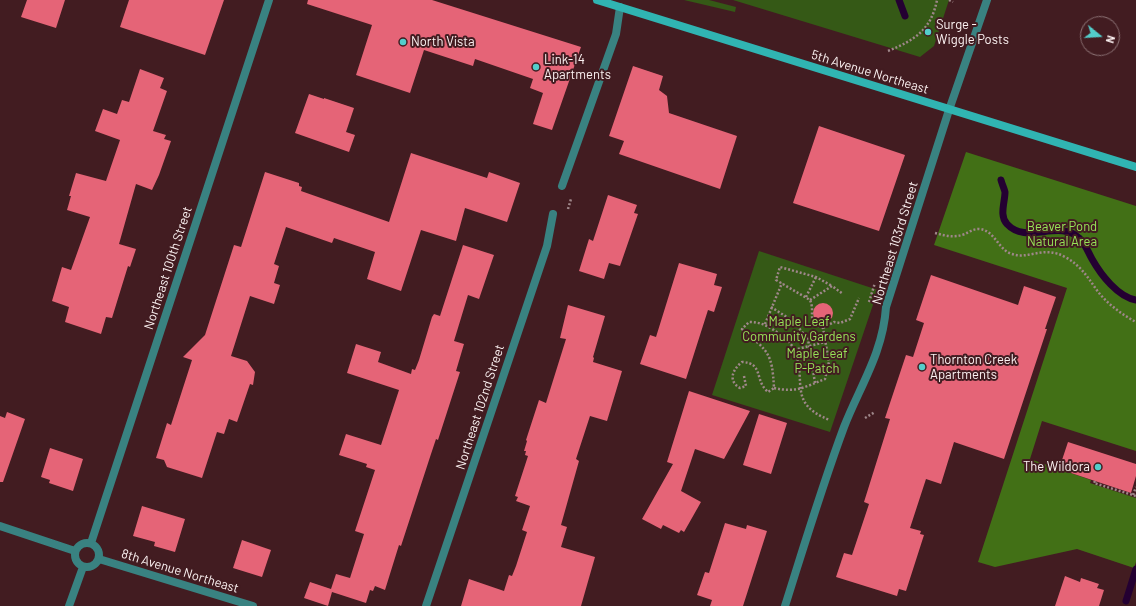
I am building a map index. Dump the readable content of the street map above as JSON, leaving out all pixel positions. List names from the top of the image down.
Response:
{
  "streets": {
    "main road": ["5th Avenue Northeast"],
    "street": [
      "Northeast 103rd Street",
      "Northeast 100th Street",
      "Northeast 102nd Street",
      "8th Avenue Northeast"
    ]
  },
  "crossings": [
    ["5th Avenue Northeast", "Northeast 103rd Street"],
    ["Northeast 100th Street", "8th Avenue Northeast"]
  ],
  "parks": ["Beaver Pond Natural Area", "Maple Leaf Community Gardens", "Maple Leaf P-Patch"],
  "places": [
    "Surge - Wiggle Posts",
    "North Vista",
    "Link-14 Apartments",
    "Thornton Creek Apartments",
    "The Wildora"
  ],
  "north": "right"
}
